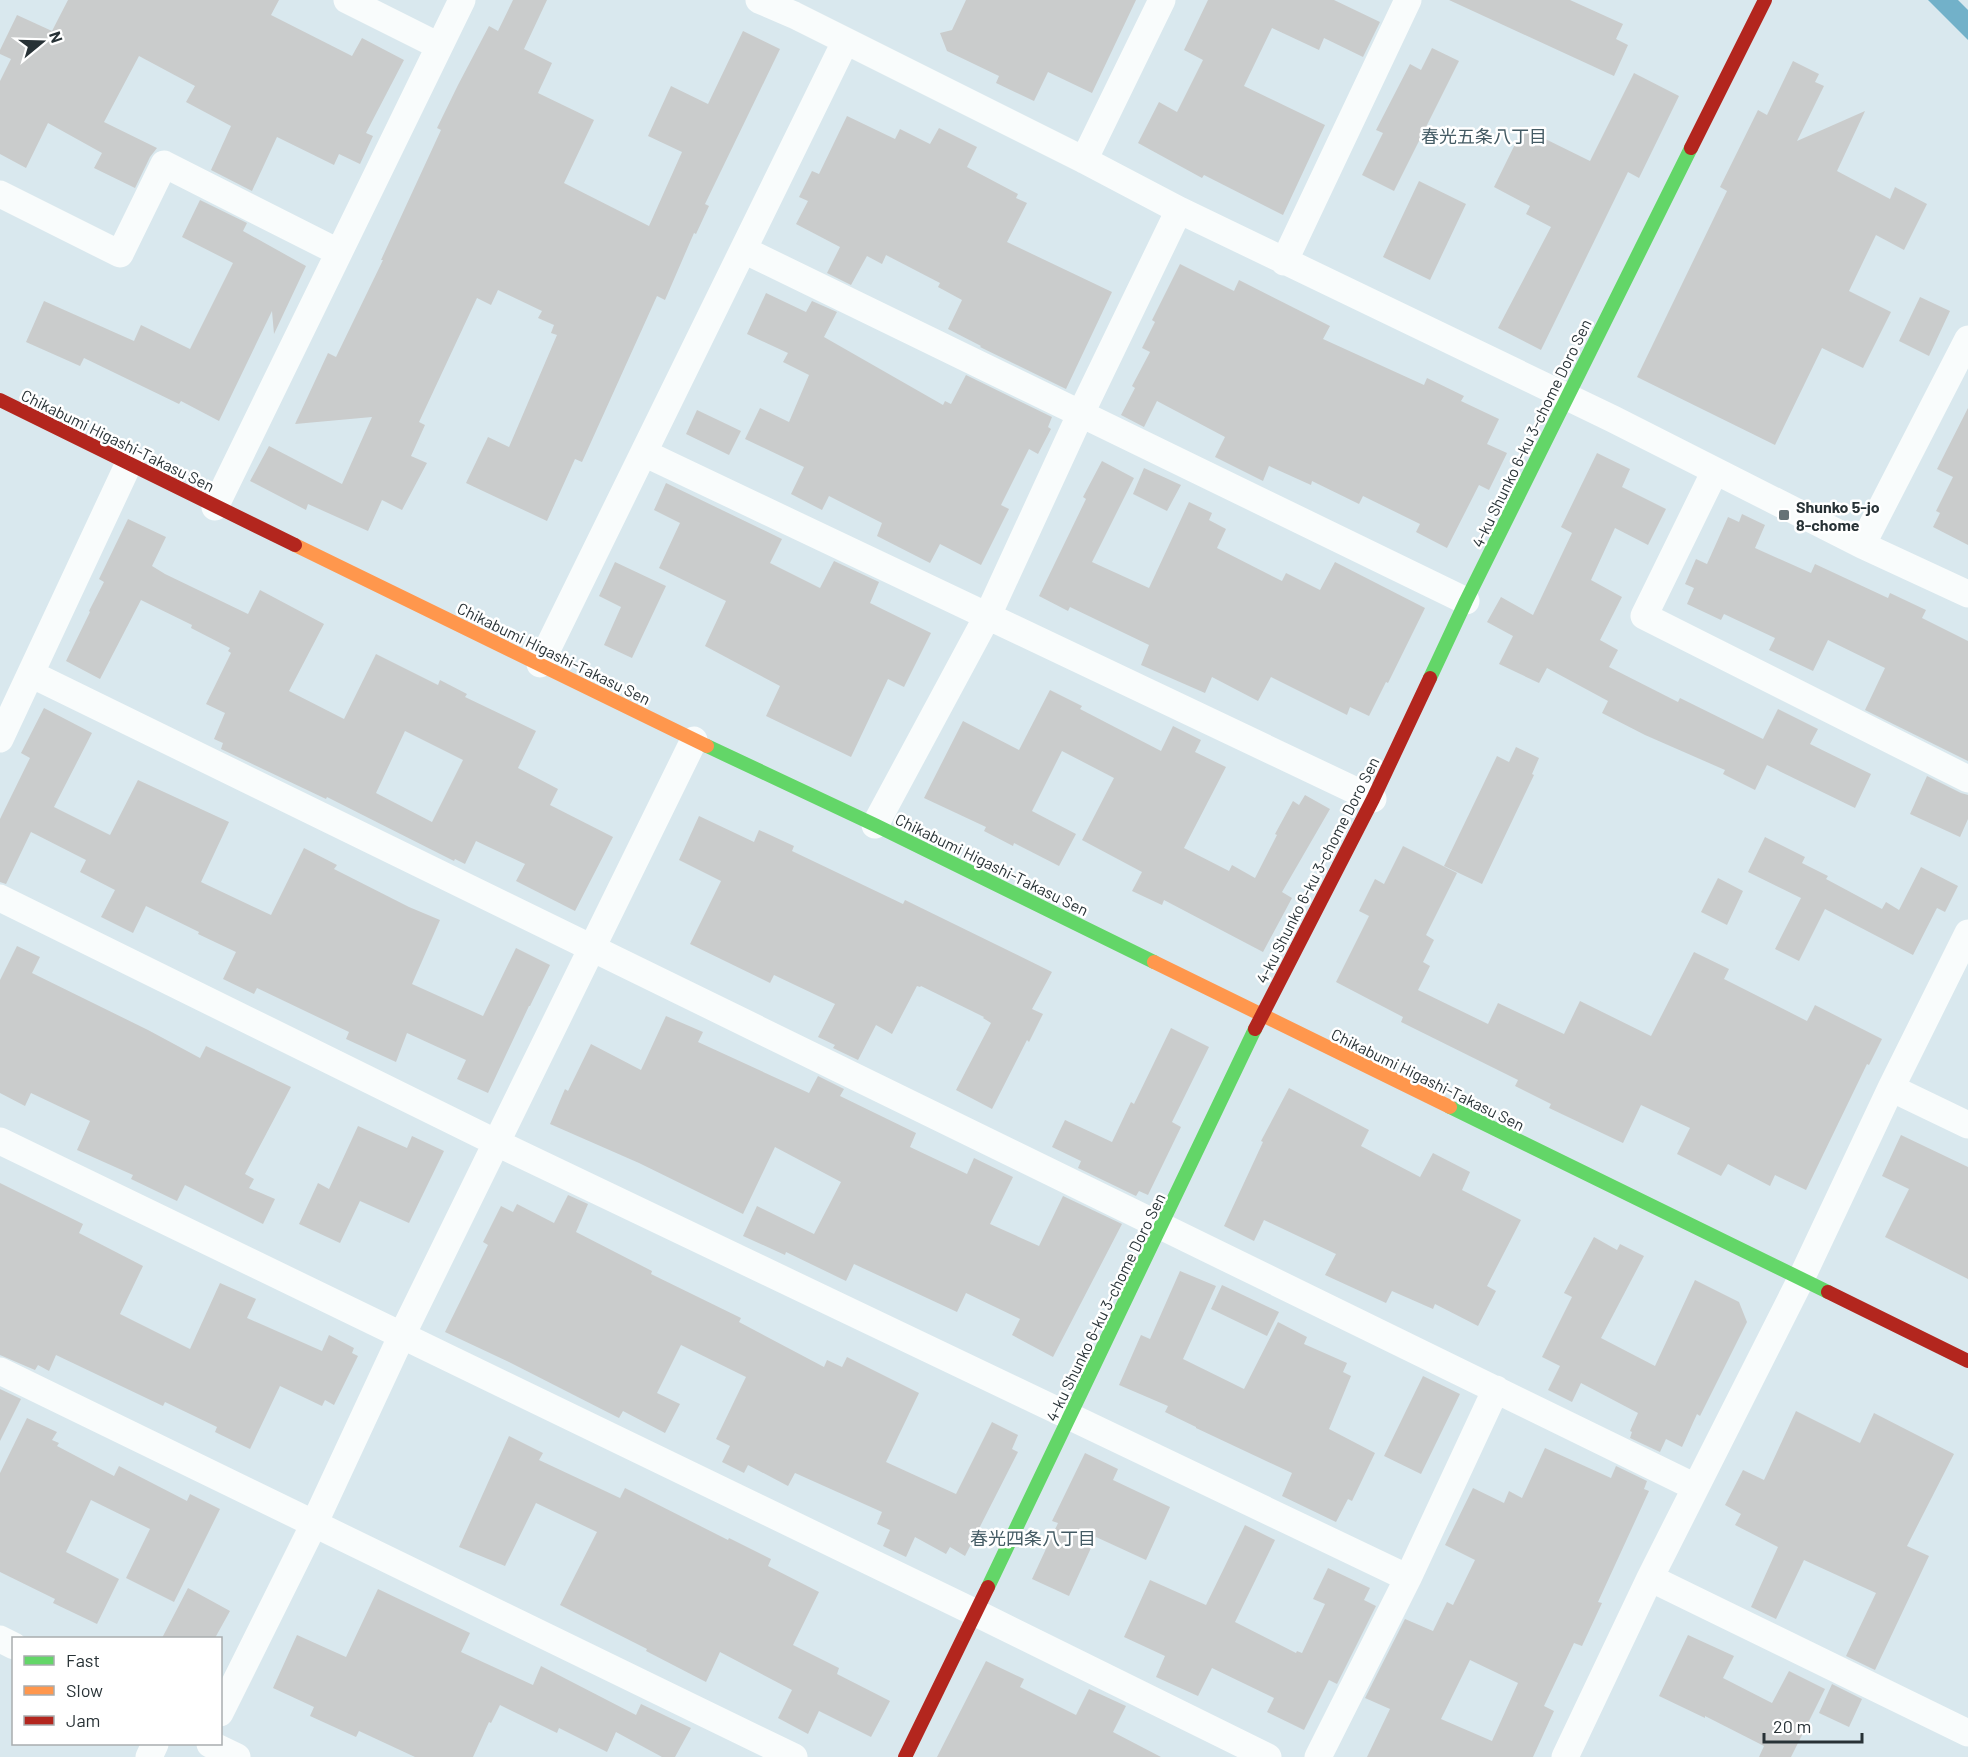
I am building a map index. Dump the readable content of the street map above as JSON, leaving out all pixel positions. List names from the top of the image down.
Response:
{
  "streets": {
    "street": ["4-ku Shunko 6-ku 3-chome Doro Sen", "Chikabumi Higashi-Takasu Sen"]
  },
  "crossings": [
    ["4-ku Shunko 6-ku 3-chome Doro Sen", "Chikabumi Higashi-Takasu Sen"]
  ],
  "districts": ["春光五条八丁目", "春光四条八丁目"],
  "places": {
    "transit": ["Shunko 5-jo 8-chome"]
  },
  "legend": ["Fast", "Slow", "Jam"],
  "scale_bar": "20 m",
  "north": "right"
}
